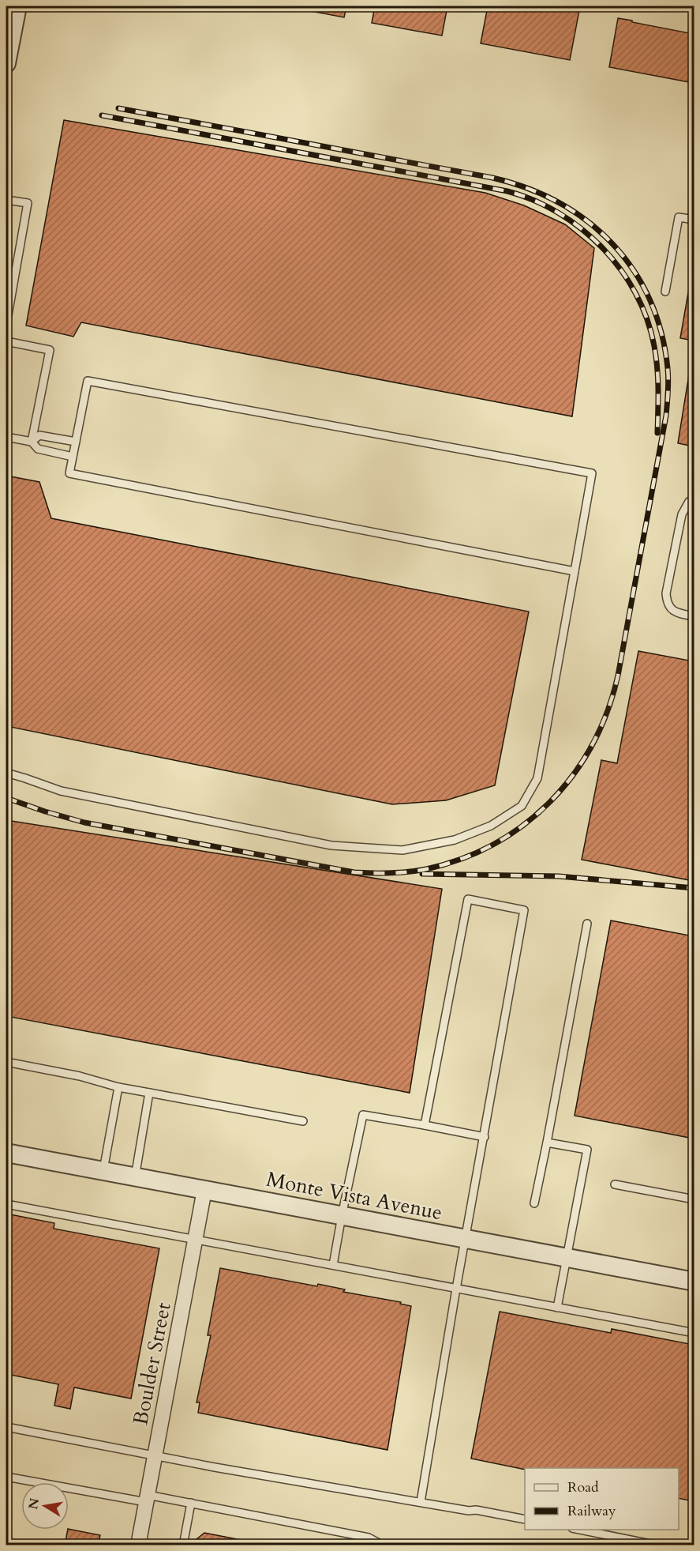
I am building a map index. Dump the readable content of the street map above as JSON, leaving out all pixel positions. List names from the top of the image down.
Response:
{
  "streets": {
    "street": ["Monte Vista Avenue", "Boulder Street"]
  },
  "crossings": [
    ["Monte Vista Avenue", "Boulder Street"]
  ],
  "legend": ["Road", "Railway"],
  "north": "left"
}
